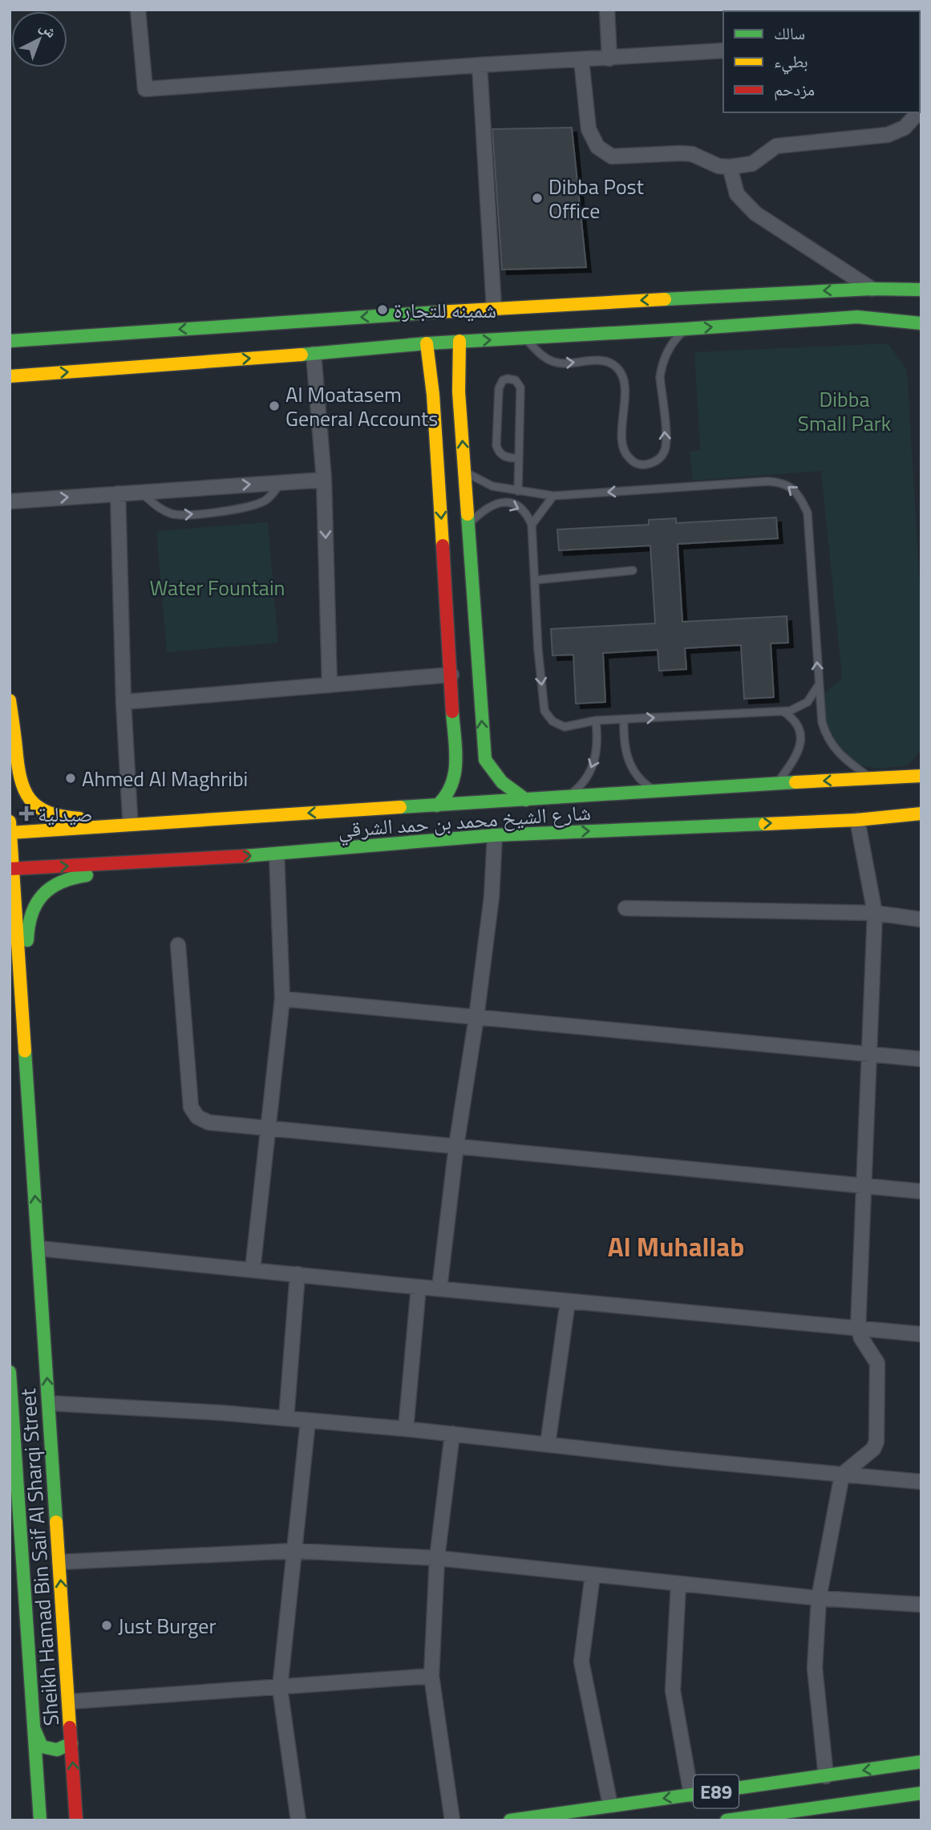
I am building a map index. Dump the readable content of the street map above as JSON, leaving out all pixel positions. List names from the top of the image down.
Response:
{
  "streets": {
    "main road": ["شارع الشيخ محمد بن حمد الشرقي", "Sheikh Hamad Bin Saif Al Sharqi Street", "E89"]
  },
  "crossings": [
    ["شارع الشيخ محمد بن حمد الشرقي", "Sheikh Hamad Bin Saif Al Sharqi Street"]
  ],
  "districts": ["Al Muhallab"],
  "parks": ["Dibba Small Park", "Water Fountain"],
  "places": {
    "other": [
      "Dibba Post Office",
      "شمينه للتجارة",
      "Al Moatasem General Accounts",
      "Ahmed Al Maghribi",
      "Just Burger"
    ],
    "health": ["صيدلية"]
  },
  "legend": ["سالك", "بطيء", "مزدحم"],
  "north": "top right"
}
